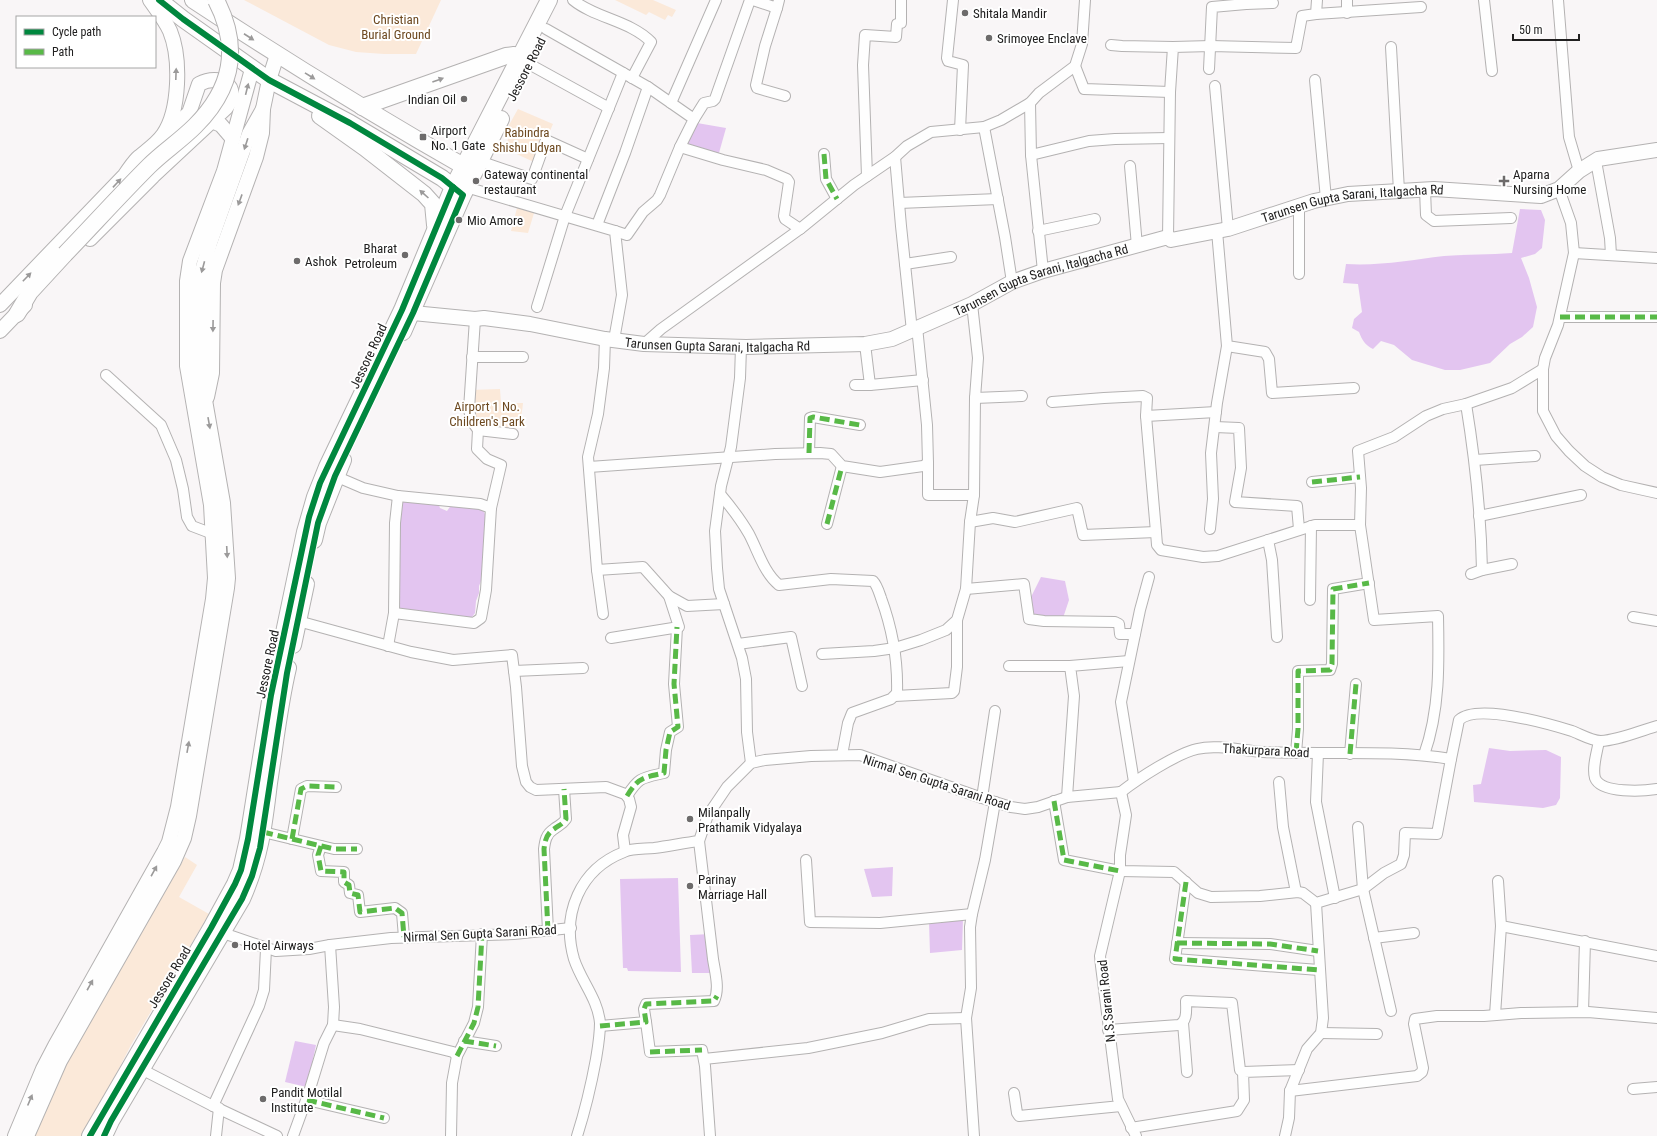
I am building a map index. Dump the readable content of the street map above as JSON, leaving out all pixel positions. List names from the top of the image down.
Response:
{
  "streets": {
    "main road": ["Jessore Road"],
    "street": [
      "Tarunsen Gupta Sarani, Italgacha Rd",
      "Thakurpara Road",
      "Nirmal Sen Gupta Sarani Road",
      "N.S.Sarani Road"
    ]
  },
  "crossings": [
    ["Jessore Road", "Tarunsen Gupta Sarani, Italgacha Rd"],
    ["Jessore Road", "Nirmal Sen Gupta Sarani Road"],
    ["Thakurpara Road", "Nirmal Sen Gupta Sarani Road"],
    ["Thakurpara Road", "N.S.Sarani Road"],
    ["Nirmal Sen Gupta Sarani Road", "N.S.Sarani Road"]
  ],
  "parks": ["Christian Burial Ground", "Rabindra Shishu Udyan", "Airport 1 No. Children's Park"],
  "places": {
    "other": [
      "Shitala Mandir",
      "Srimoyee Enclave",
      "Indian Oil",
      "Gateway continental restaurant",
      "Mio Amore",
      "Bharat Petroleum",
      "Ashok",
      "Milanpally Prathamik Vidyalaya",
      "Parinay Marriage Hall",
      "Hotel Airways",
      "Pandit Motilal Institute"
    ],
    "transit": ["Airport No. 1 Gate"],
    "health": ["Aparna Nursing Home"]
  },
  "legend": ["Cycle path", "Path"],
  "scale_bar": "50 m"
}
